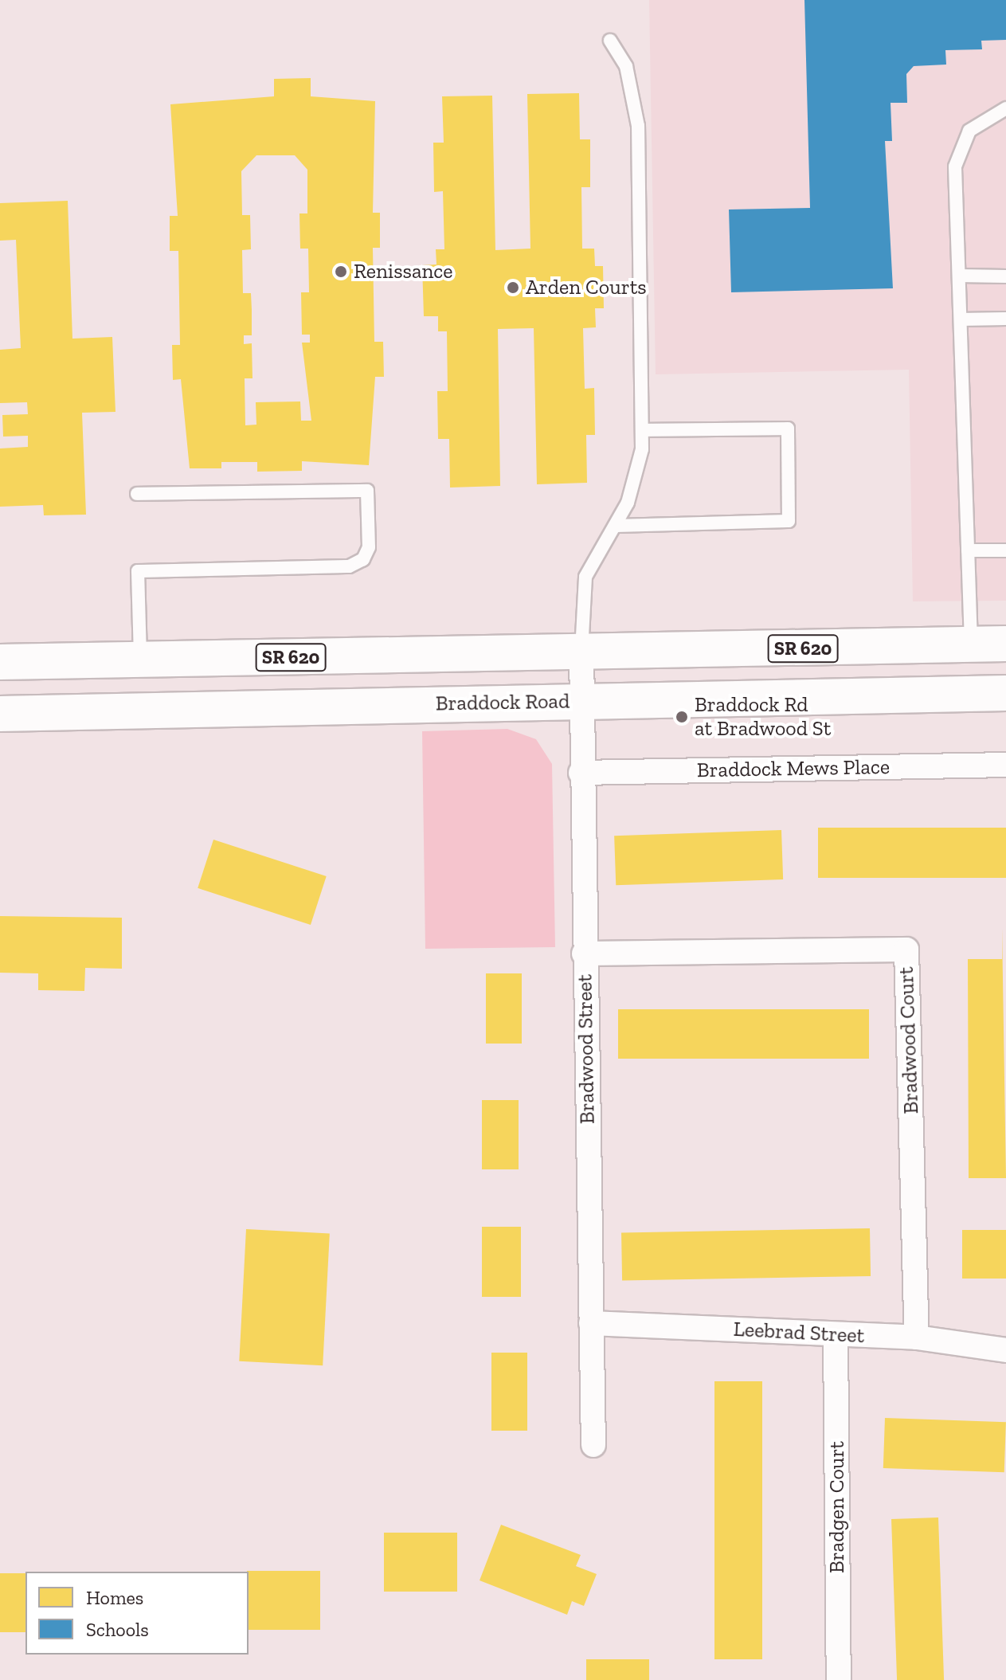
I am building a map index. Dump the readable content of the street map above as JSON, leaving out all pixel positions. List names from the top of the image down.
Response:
{
  "streets": {
    "main road": ["SR 620", "Braddock Road"],
    "street": [
      "Braddock Mews Place",
      "Bradwood Court",
      "Bradwood Street",
      "Leebrad Street",
      "Bradgen Court"
    ]
  },
  "crossings": [
    ["SR 620", "Bradwood Street"],
    ["Braddock Road", "Bradwood Street"],
    ["Braddock Mews Place", "Bradwood Street"],
    ["Bradwood Court", "Bradwood Street"],
    ["Bradwood Court", "Leebrad Street"],
    ["Bradwood Street", "Leebrad Street"],
    ["Leebrad Street", "Bradgen Court"]
  ],
  "places": ["Renissance", "Arden Courts", "Braddock Rd at Bradwood St"],
  "legend": ["Homes", "Schools"]
}
